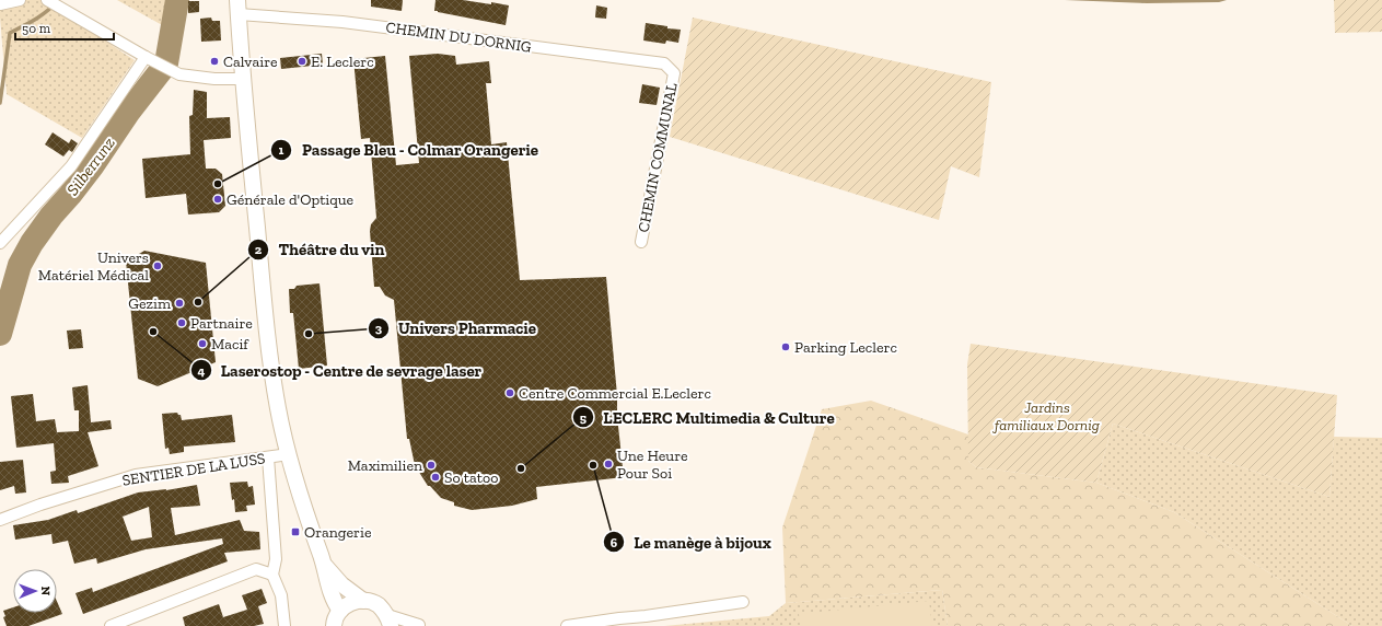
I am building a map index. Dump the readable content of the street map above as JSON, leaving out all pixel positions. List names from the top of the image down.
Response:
{
  "streets": {
    "street": ["CHEMIN DU DORNIG", "CHEMIN COMMUNAL", "SENTIER DE LA LUSS"]
  },
  "crossings": [
    ["CHEMIN DU DORNIG", "CHEMIN COMMUNAL"]
  ],
  "water": ["Silberrunz"],
  "parks": ["Jardins familiaux Dornig"],
  "places": {
    "other": [
      "Calvaire",
      "E. Leclerc",
      "Passage Bleu - Colmar Orangerie",
      "Générale d'Optique",
      "Univers Matériel Médical",
      "Théâtre du vin",
      "Gezim",
      "Partnaire",
      "Laserostop - Centre de sevrage laser",
      "Univers Pharmacie",
      "Macif",
      "Parking Leclerc",
      "Centre Commercial E.Leclerc",
      "Une Heure Pour Soi",
      "Maximilien",
      "Le manège à bijoux",
      "LECLERC Multimedia & Culture",
      "So tatoo"
    ],
    "transit": ["Orangerie"]
  },
  "scale_bar": "50 m",
  "north": "right"
}
